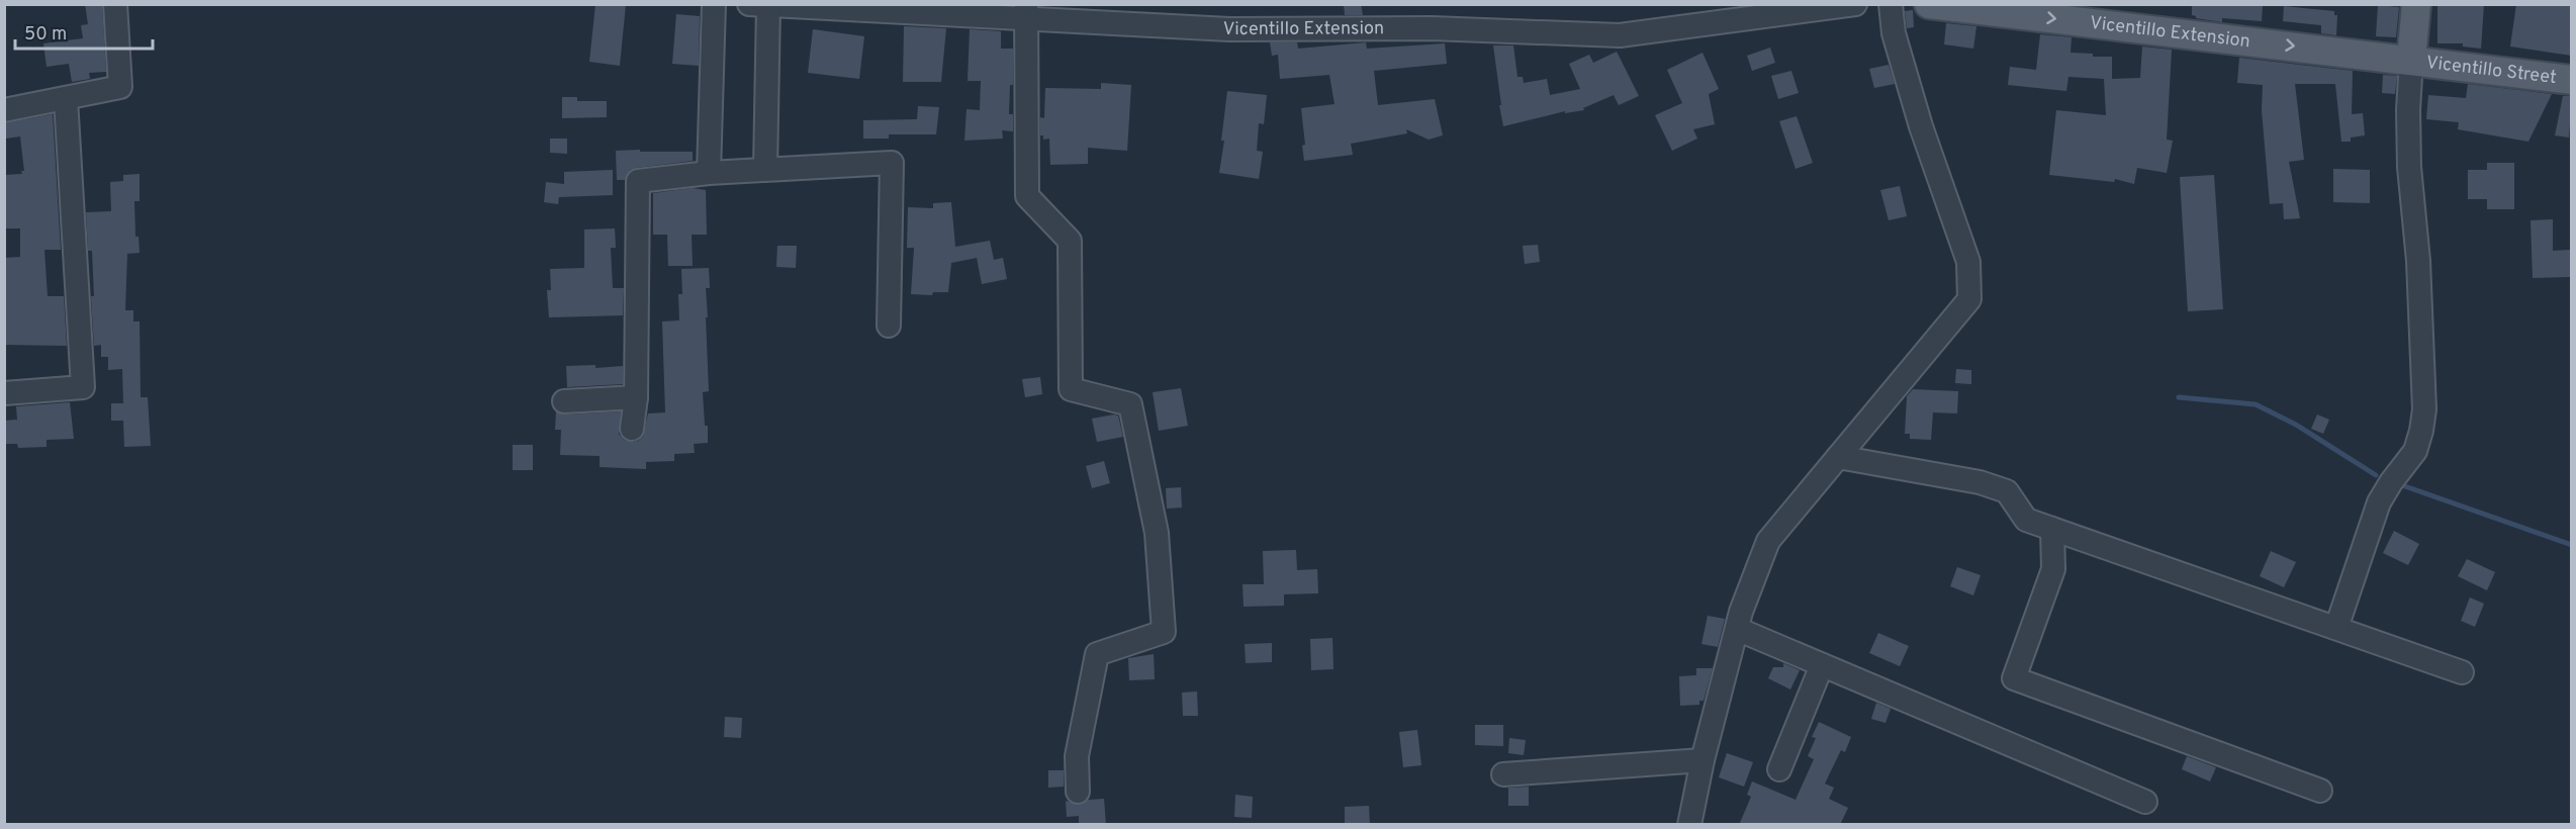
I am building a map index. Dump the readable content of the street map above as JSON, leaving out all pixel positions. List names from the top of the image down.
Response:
{
  "streets": {
    "main road": ["Vicentillo Extension", "Vicentillo Street"]
  },
  "crossings": [
    ["Vicentillo Extension", "Vicentillo Street"]
  ],
  "scale_bar": "50 m"
}
